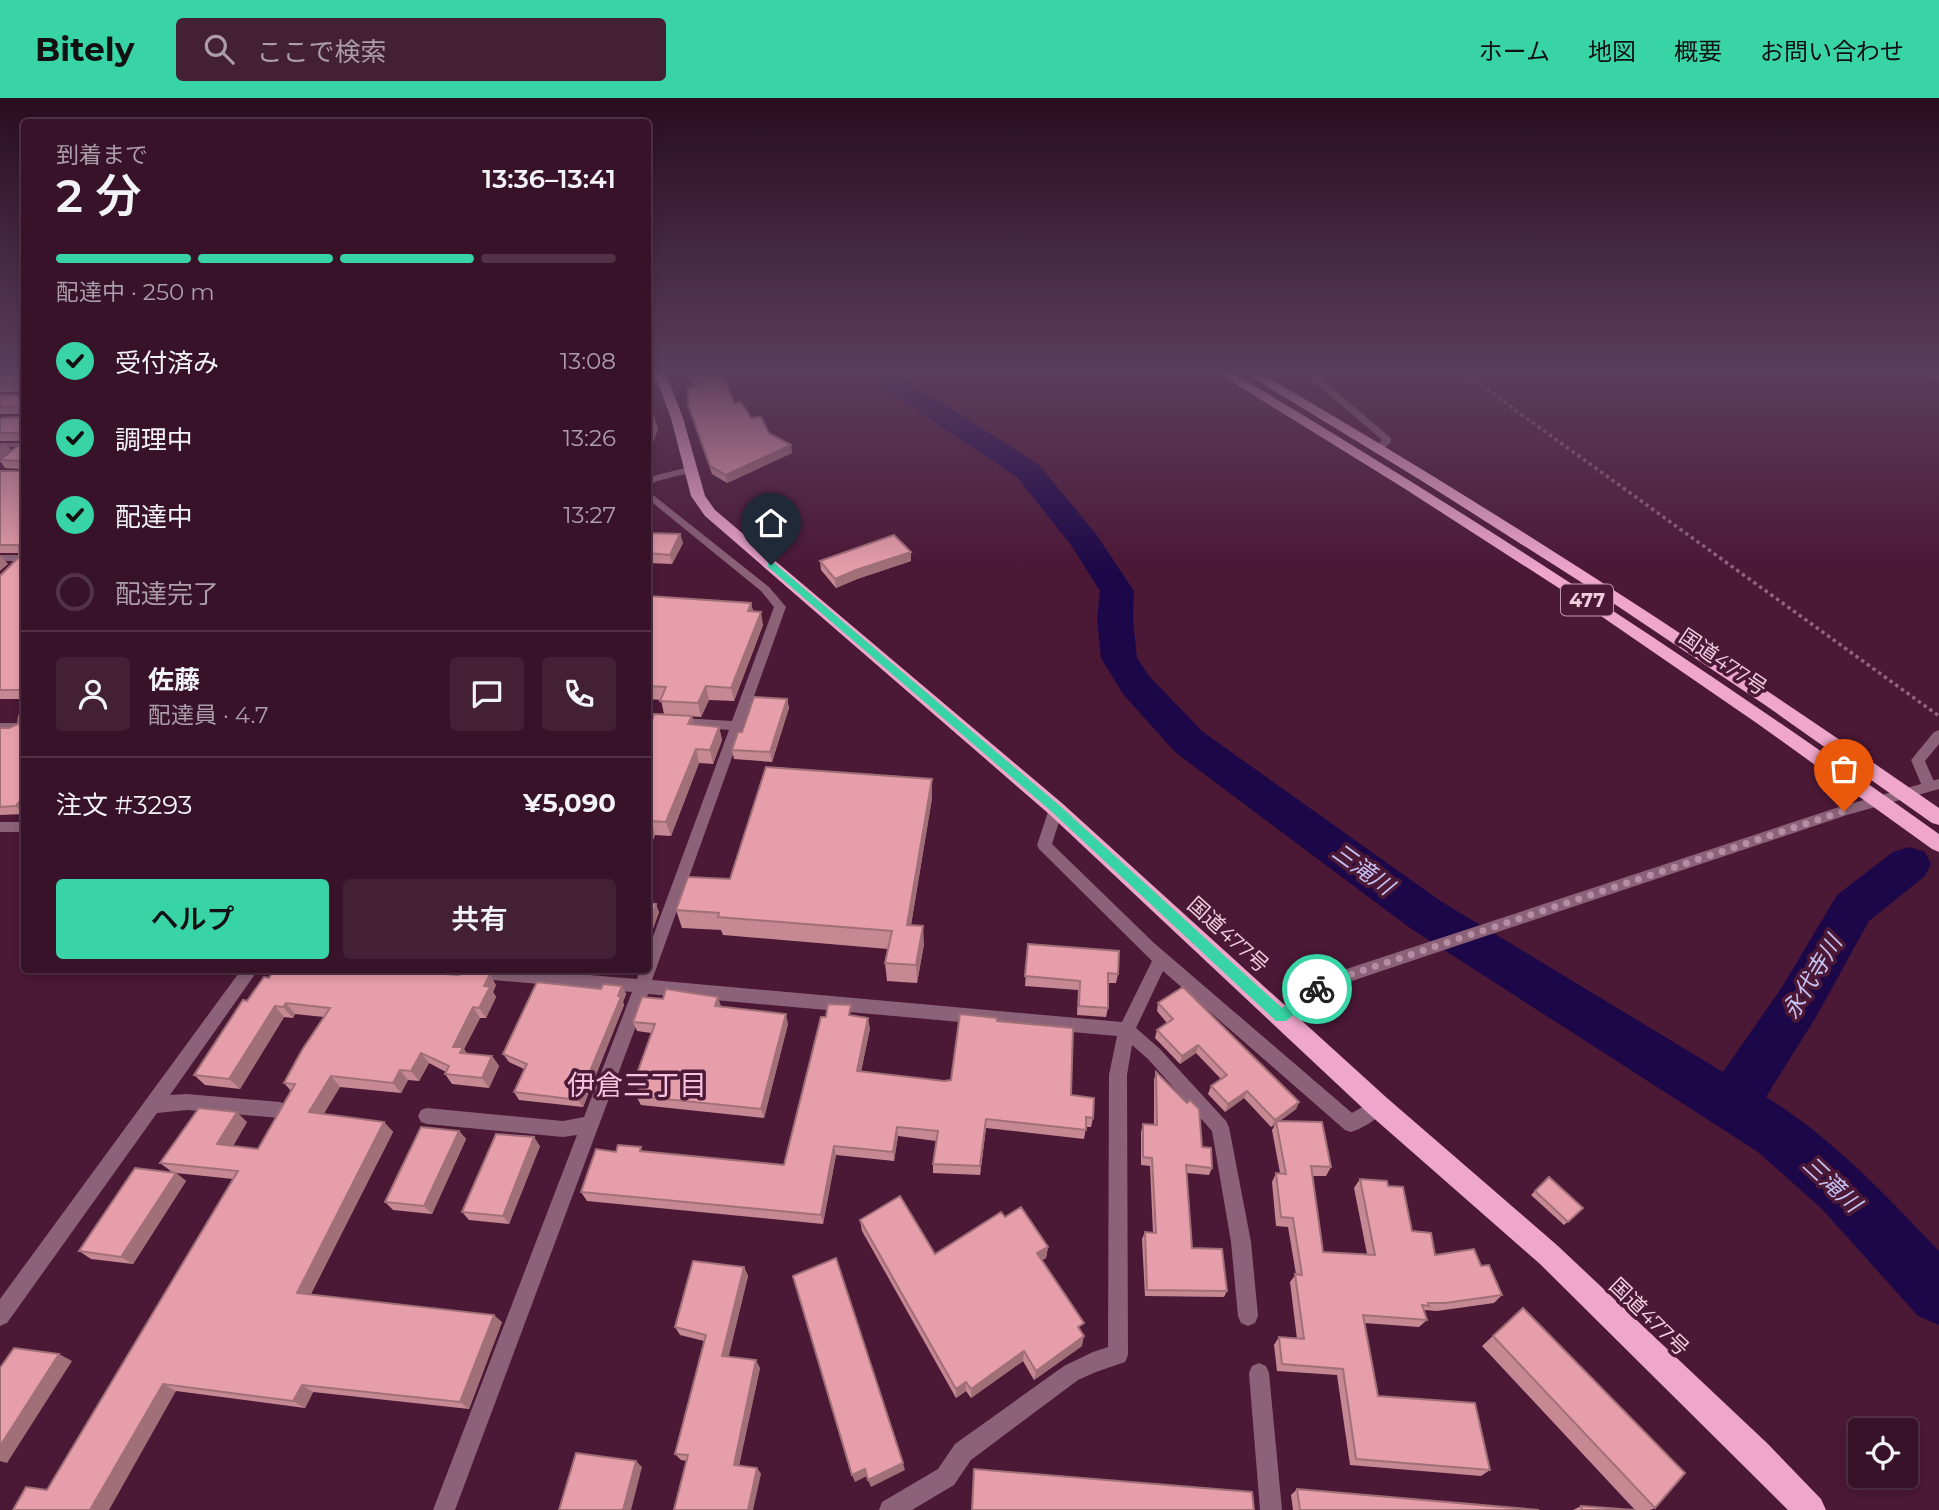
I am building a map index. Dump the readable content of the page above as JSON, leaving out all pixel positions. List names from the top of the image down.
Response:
{
  "streets": {
    "highway": ["477", "国道477号"]
  },
  "districts": ["伊倉三丁目"],
  "water": ["三滝川", "永代寺川"],
  "page": {
    "header": "Bitely",
    "search": "ここで検索",
    "nav": [
      "ホーム",
      "地図",
      "概要",
      "お問い合わせ"
    ],
    "heading": ["2 分", "到着まで", "13:36–13:41"],
    "panel": [
      "佐藤",
      "配達員 · 4.7",
      "注文 #3293",
      "¥5,090"
    ],
    "bar": "配達中 · 250 m",
    "list": [
      ["受付済み", "13:08"],
      ["調理中", "13:26"],
      ["配達中", "13:27"],
      "配達完了"
    ],
    "buttons": ["ヘルプ", "共有"]
  }
}
